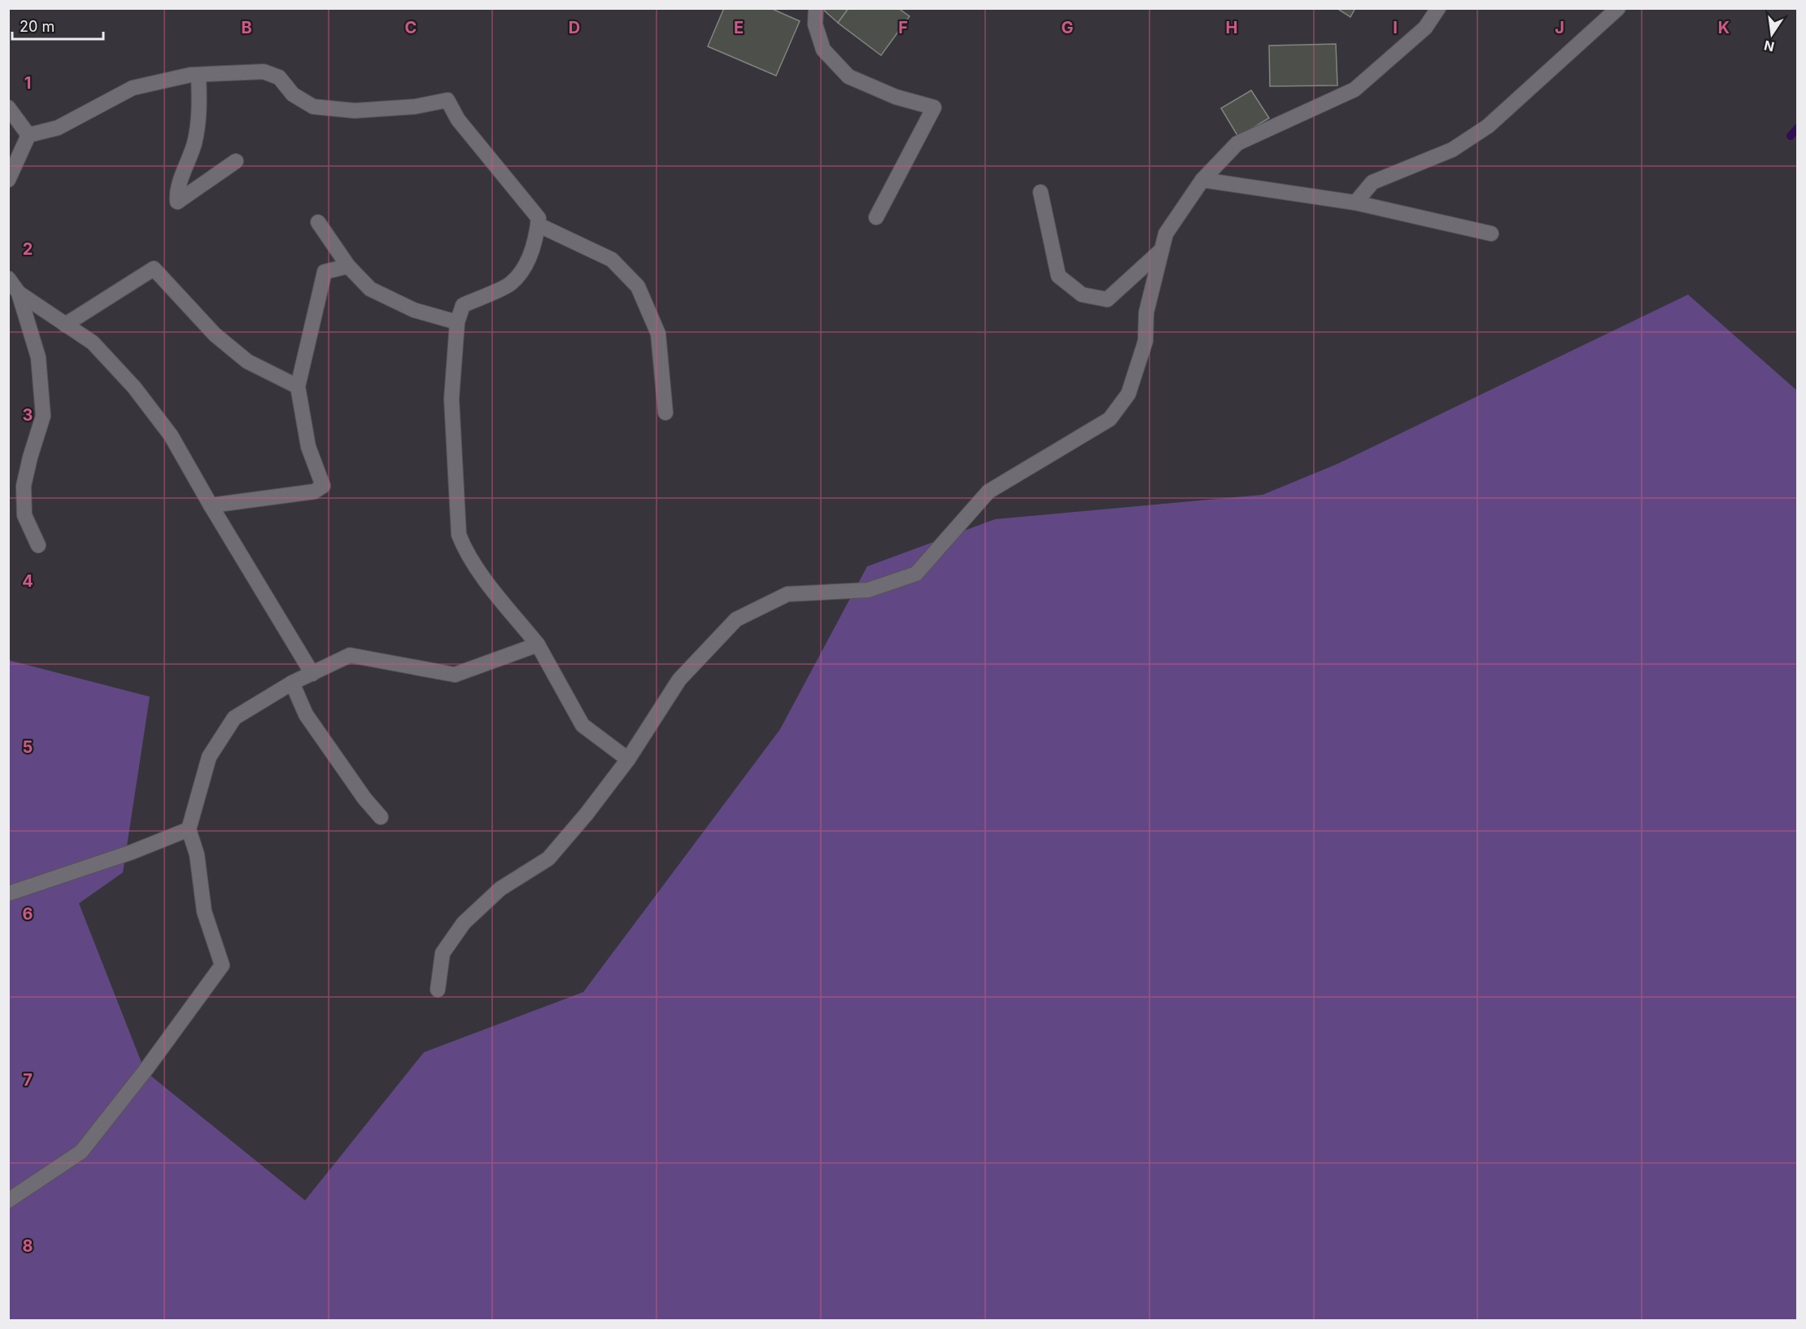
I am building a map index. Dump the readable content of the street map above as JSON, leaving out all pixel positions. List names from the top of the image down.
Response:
{
  "scale_bar": "20 m",
  "north": "bottom",
  "grid": {
    "columns": [
      "B",
      "C",
      "D",
      "E",
      "F",
      "G",
      "H",
      "I",
      "J",
      "K"
    ],
    "rows": [
      "1",
      "2",
      "3",
      "4",
      "5",
      "6",
      "7",
      "8"
    ]
  }
}
